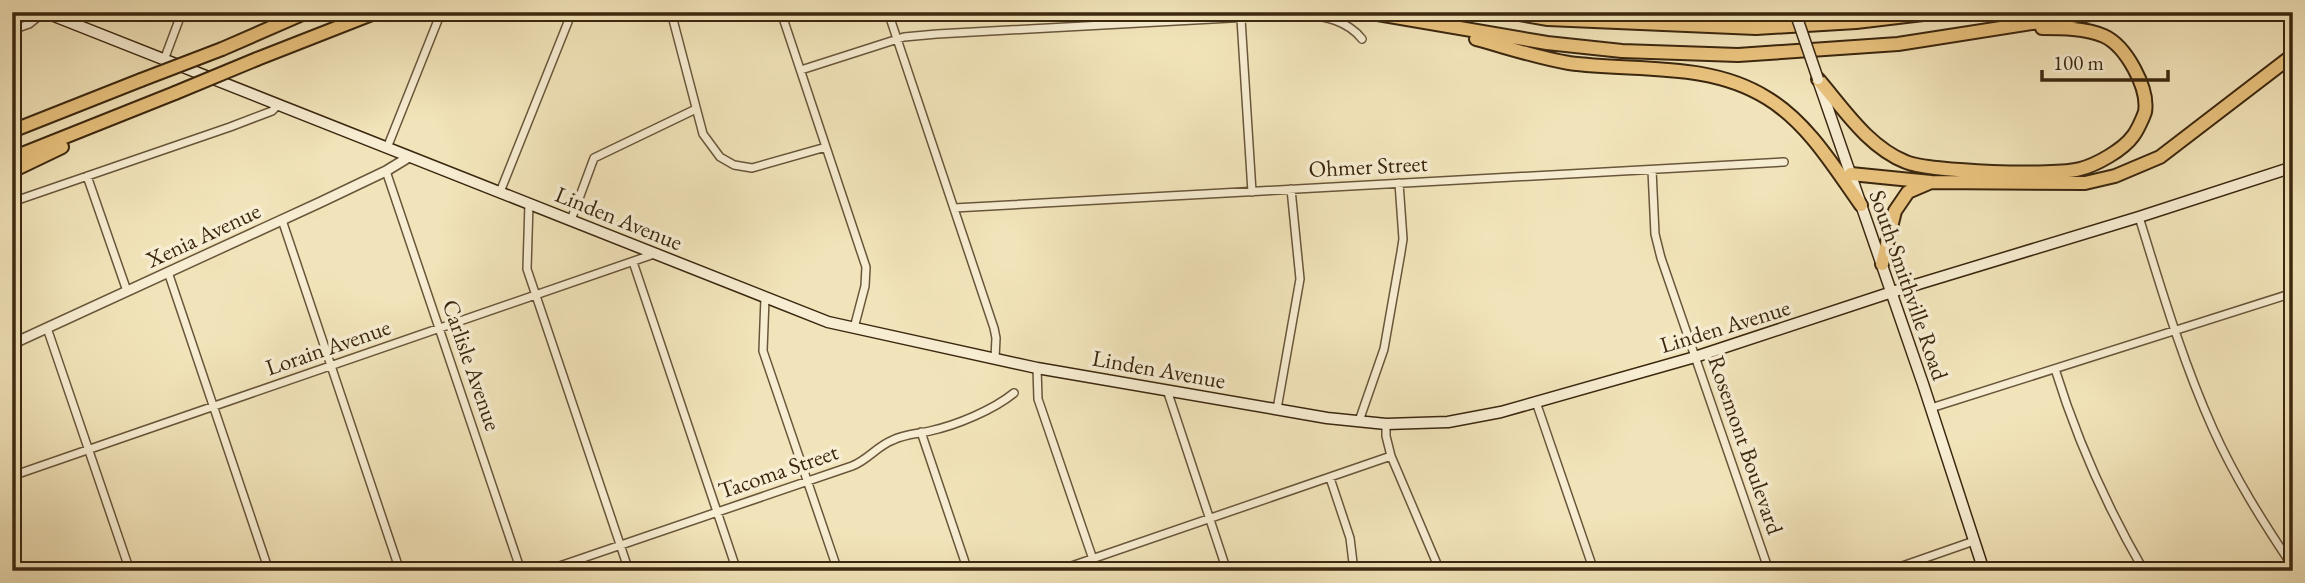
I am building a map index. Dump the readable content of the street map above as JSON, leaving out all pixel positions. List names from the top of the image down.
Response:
{
  "streets": {
    "main road": ["Linden Avenue", "South Smithville Road"],
    "street": [
      "Ohmer Street",
      "Xenia Avenue",
      "Lorain Avenue",
      "Carlisle Avenue",
      "Rosemont Boulevard",
      "Tacoma Street"
    ]
  },
  "crossings": [
    ["Ohmer Street", "Rosemont Boulevard"],
    ["Linden Avenue", "Xenia Avenue"],
    ["Linden Avenue", "South Smithville Road"],
    ["Linden Avenue", "Lorain Avenue"],
    ["Linden Avenue", "Rosemont Boulevard"],
    ["Xenia Avenue", "Carlisle Avenue"],
    ["Lorain Avenue", "Carlisle Avenue"]
  ],
  "scale_bar": "100 m"
}
